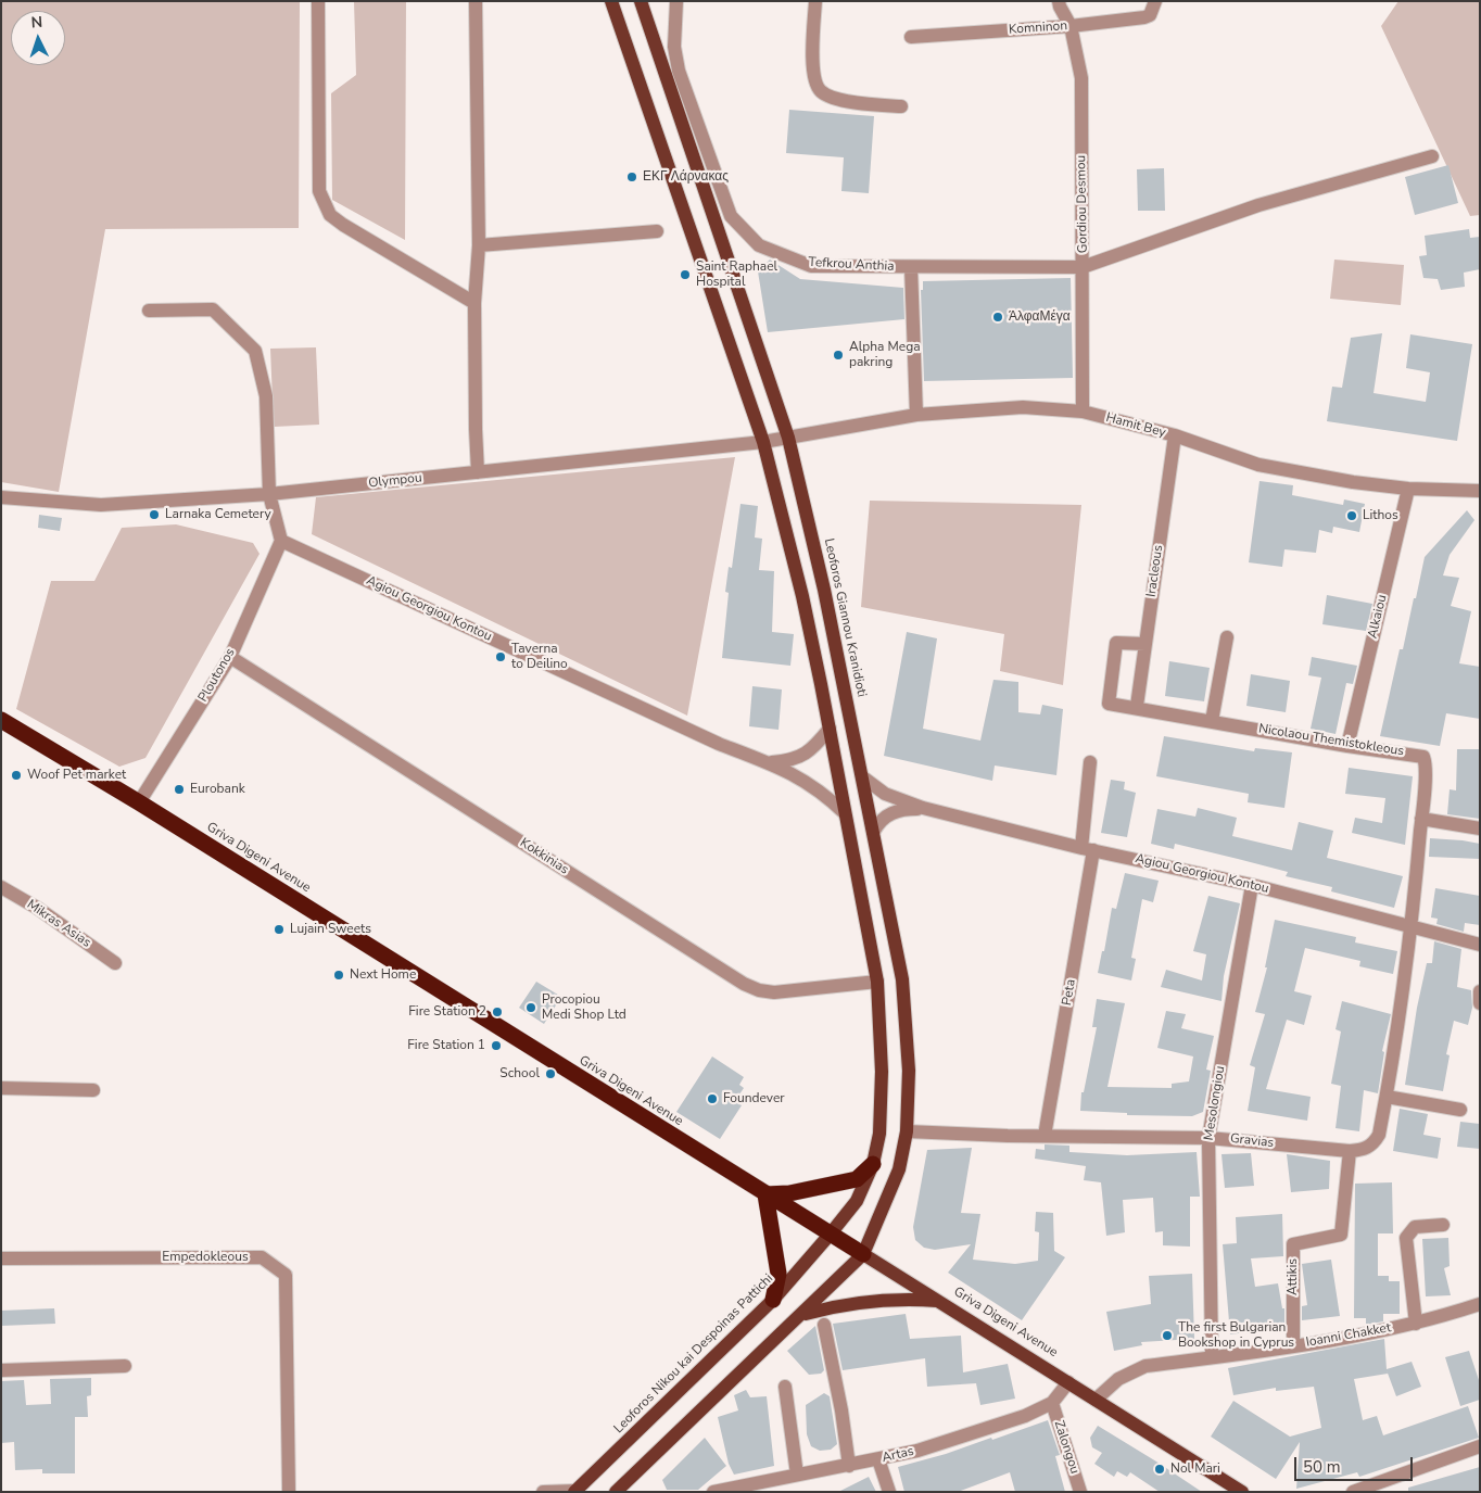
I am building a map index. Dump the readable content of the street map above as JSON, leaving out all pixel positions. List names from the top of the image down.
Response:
{
  "streets": {
    "highway": ["Griva Digeni Avenue"],
    "main road": ["Leoforos Giannou Kranidioti", "Leoforos Nikou kai Despoinas Pattichi"],
    "street": [
      "Komninon",
      "Gordiou Desmou",
      "Tefkrou Anthia",
      "Hamit Bey",
      "Olympou",
      "Iracleous",
      "Agiou Georgiou Kontou",
      "Alkaiou",
      "Ploutonos",
      "Nicolaou Themistokleous",
      "Kokkinias",
      "Mikras Asias",
      "Peta",
      "Mesolongiou",
      "Gravias",
      "Empedokleous",
      "Attikis",
      "Ioanni Chakket",
      "Zalongou",
      "Artas"
    ]
  },
  "crossings": [
    ["Komninon", "Gordiou Desmou"],
    ["Gordiou Desmou", "Tefkrou Anthia"],
    ["Gordiou Desmou", "Hamit Bey"],
    ["Hamit Bey", "Olympou"],
    ["Hamit Bey", "Iracleous"],
    ["Hamit Bey", "Alkaiou"],
    ["Hamit Bey", "Leoforos Giannou Kranidioti"],
    ["Olympou", "Leoforos Giannou Kranidioti"],
    ["Iracleous", "Nicolaou Themistokleous"],
    ["Agiou Georgiou Kontou", "Leoforos Giannou Kranidioti"],
    ["Agiou Georgiou Kontou", "Ploutonos"],
    ["Agiou Georgiou Kontou", "Nicolaou Themistokleous"],
    ["Agiou Georgiou Kontou", "Peta"],
    ["Agiou Georgiou Kontou", "Mesolongiou"],
    ["Agiou Georgiou Kontou", "Gravias"],
    ["Alkaiou", "Nicolaou Themistokleous"],
    ["Leoforos Giannou Kranidioti", "Griva Digeni Avenue"],
    ["Leoforos Giannou Kranidioti", "Gravias"],
    ["Ploutonos", "Kokkinias"],
    ["Ploutonos", "Griva Digeni Avenue"],
    ["Nicolaou Themistokleous", "Gravias"],
    ["Griva Digeni Avenue", "Ioanni Chakket"],
    ["Griva Digeni Avenue", "Leoforos Nikou kai Despoinas Pattichi"],
    ["Griva Digeni Avenue", "Artas"],
    ["Peta", "Gravias"],
    ["Mesolongiou", "Gravias"],
    ["Mesolongiou", "Ioanni Chakket"],
    ["Gravias", "Attikis"],
    ["Attikis", "Ioanni Chakket"],
    ["Zalongou", "Artas"]
  ],
  "places": [
    "ΕΚΓ Λάρνακας",
    "Saint Raphael Hospital",
    "ΆλφαΜέγα",
    "Alpha Mega pakring",
    "Larnaka Cemetery",
    "Lithos",
    "Taverna to Deilino",
    "Woof Pet market",
    "Eurobank",
    "Lujain Sweets",
    "Next Home",
    "Procopiou Medi Shop Ltd",
    "Fire Station 2",
    "Fire Station 1",
    "School",
    "Foundever",
    "The first Bulgarian Bookshop in Cyprus",
    "Nol Mari"
  ],
  "scale_bar": "50 m",
  "north": "top"
}
